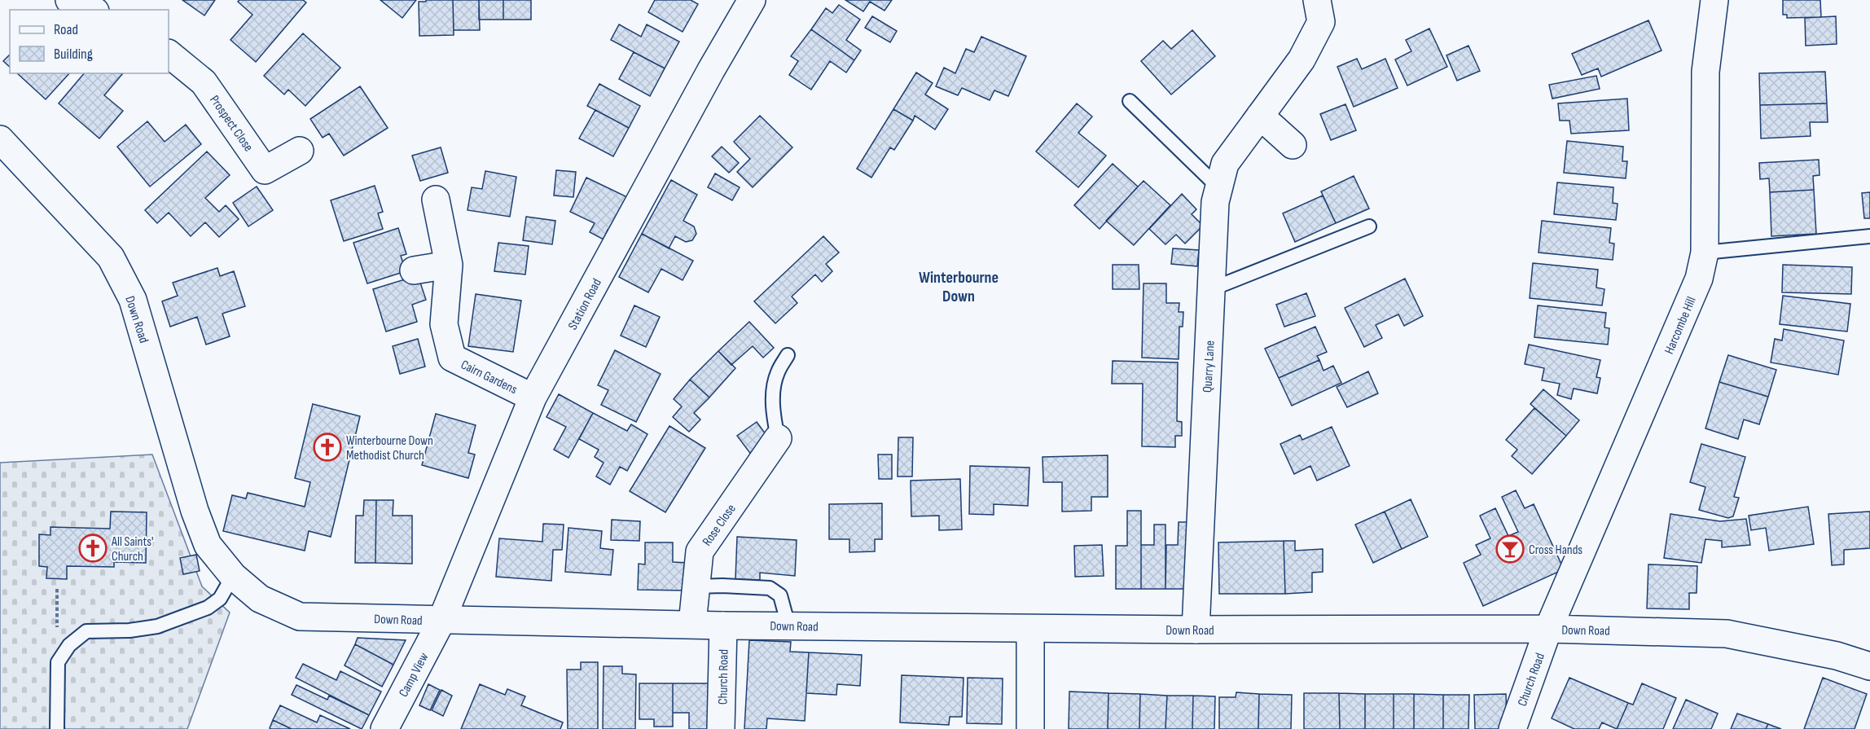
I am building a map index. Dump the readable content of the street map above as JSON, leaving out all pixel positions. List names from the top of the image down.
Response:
{
  "streets": {
    "street": [
      "Prospect Close",
      "Station Road",
      "Down Road",
      "Harcombe Hill",
      "Quarry Lane",
      "Cairn Gardens",
      "Rose Close",
      "Camp View",
      "Church Road"
    ]
  },
  "crossings": [
    ["Station Road", "Down Road"],
    ["Station Road", "Cairn Gardens"],
    ["Station Road", "Camp View"],
    ["Down Road", "Harcombe Hill"],
    ["Down Road", "Quarry Lane"],
    ["Down Road", "Rose Close"],
    ["Down Road", "Camp View"],
    ["Down Road", "Church Road"],
    ["Harcombe Hill", "Church Road"]
  ],
  "districts": ["Winterbourne Down"],
  "places": {
    "church": ["Winterbourne Down Methodist Church", "All Saints' Church"],
    "bar": ["Cross Hands"]
  },
  "legend": ["Road", "Building"]
}
